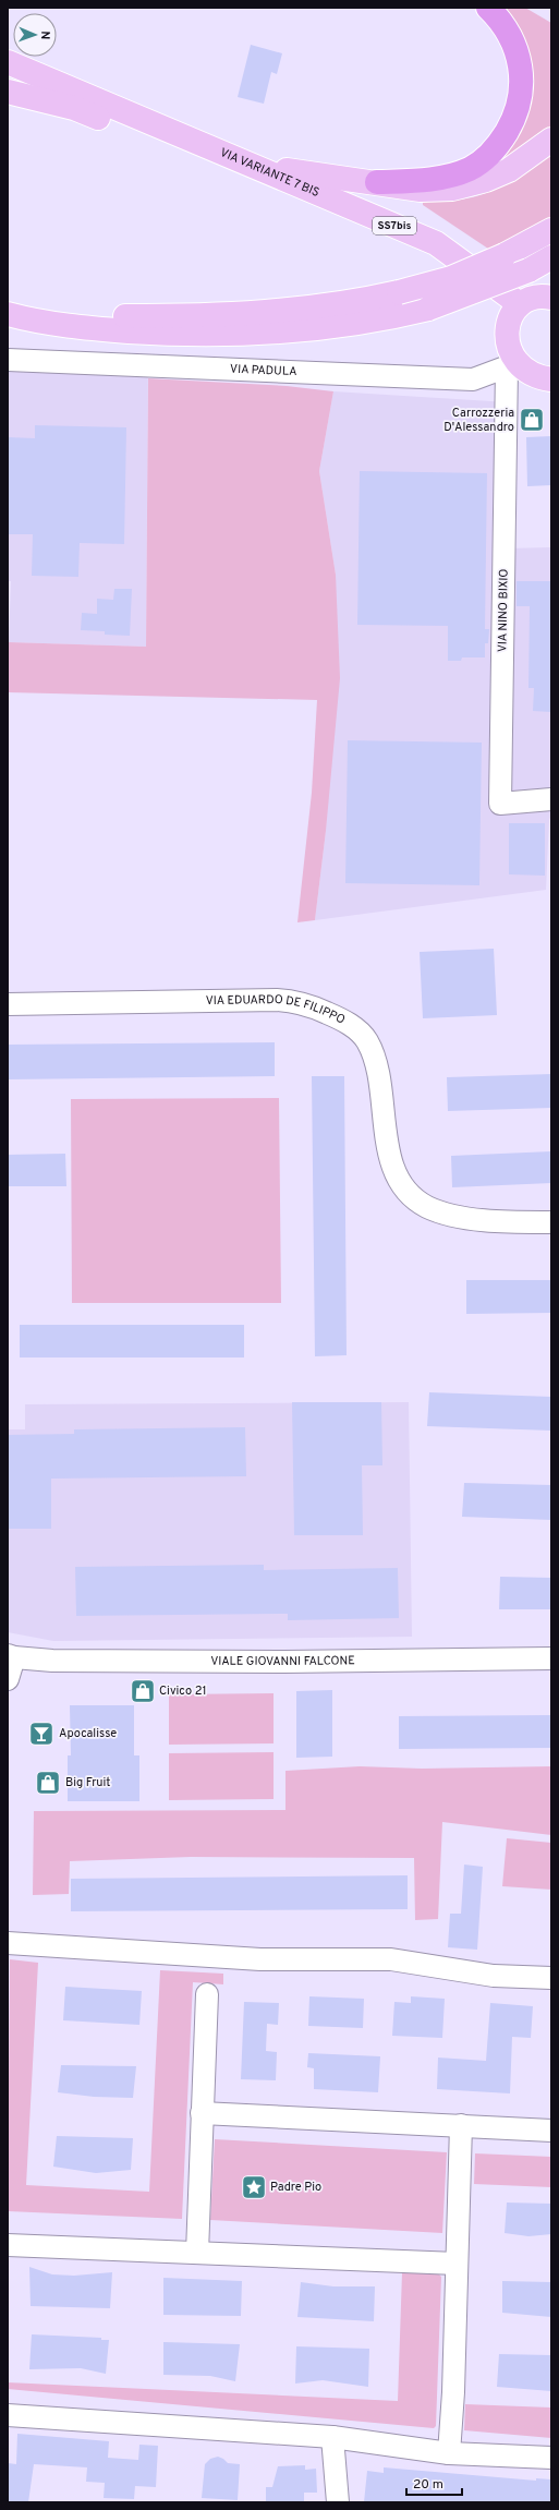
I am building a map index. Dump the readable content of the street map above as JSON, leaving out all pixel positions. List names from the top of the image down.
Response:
{
  "streets": {
    "main road": ["VIA VARIANTE 7 BIS", "SS7bis"],
    "street": [
      "VIA PADULA",
      "VIA NINO BIXIO",
      "VIA EDUARDO DE FILIPPO",
      "VIALE GIOVANNI FALCONE"
    ]
  },
  "crossings": [
    ["VIA PADULA", "VIA NINO BIXIO"]
  ],
  "places": {
    "shop": ["Carrozzeria D'Alessandro", "Civico 21", "Big Fruit"],
    "bar": ["Apocalisse"],
    "place": ["Padre Pio"]
  },
  "scale_bar": "20 m",
  "north": "right"
}
